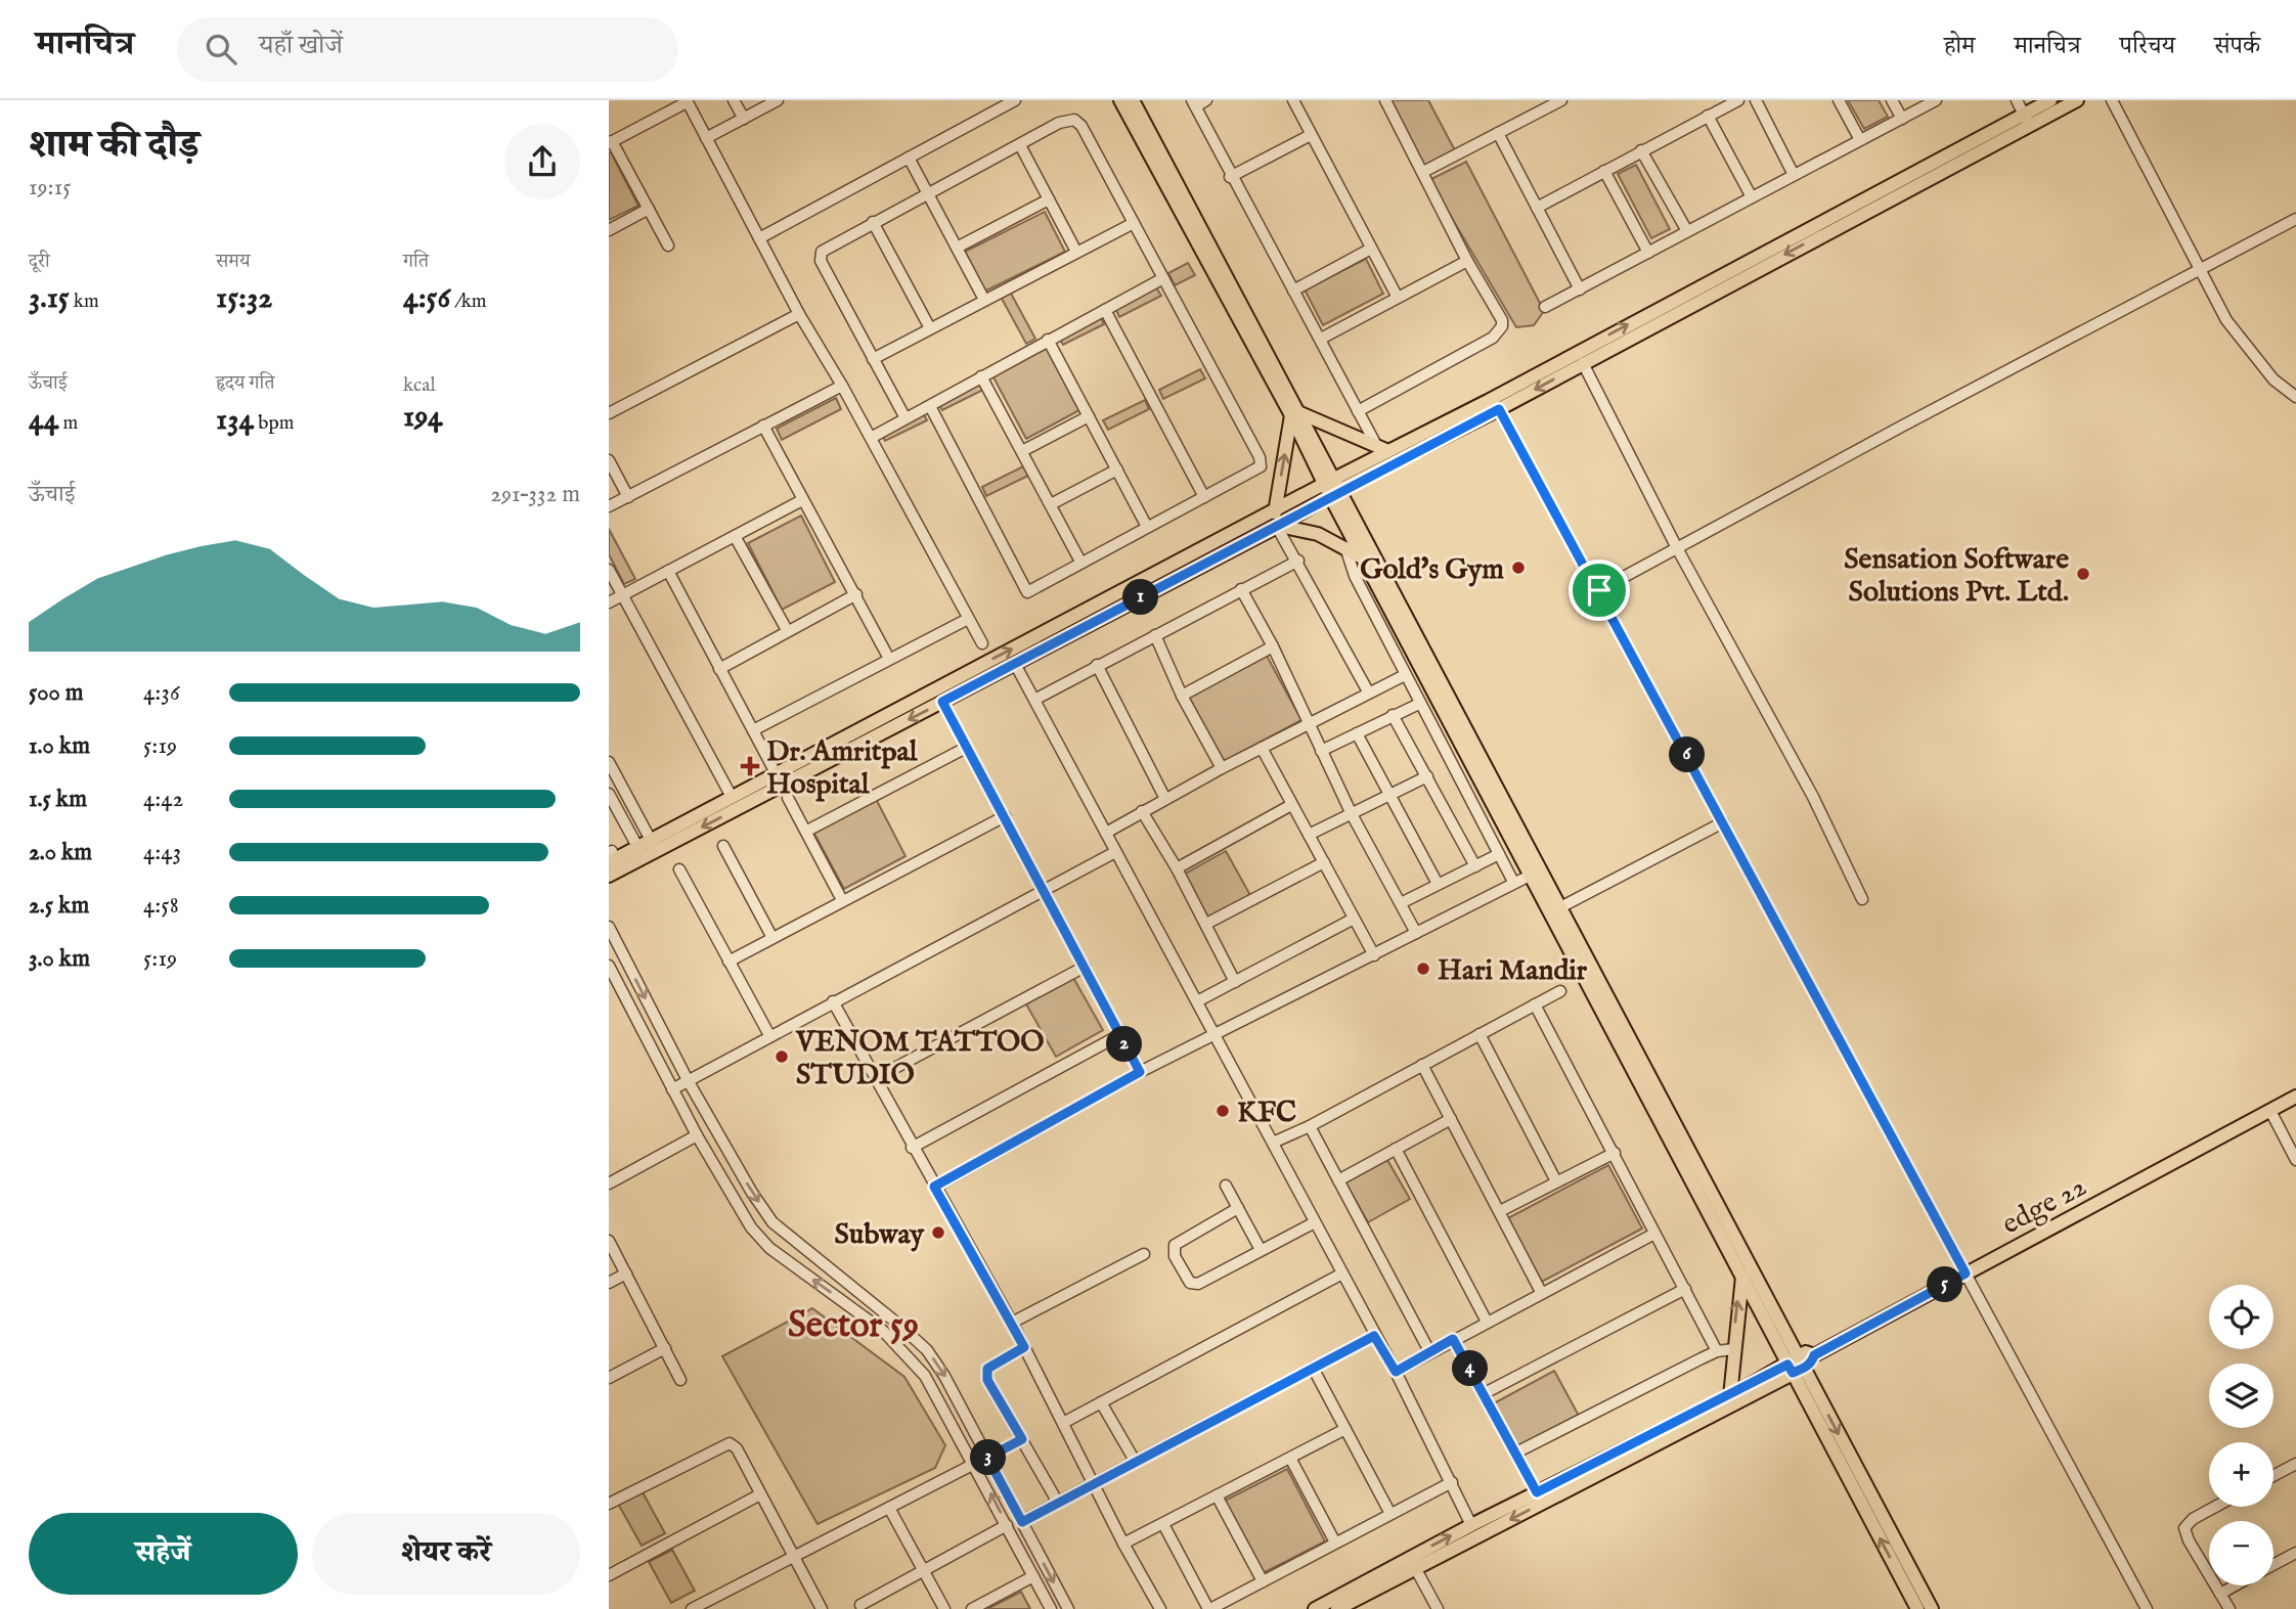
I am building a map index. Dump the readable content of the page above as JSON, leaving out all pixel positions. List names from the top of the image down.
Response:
{
  "streets": {
    "main road": ["edge 22"]
  },
  "districts": ["Sector 59"],
  "places": {
    "other": [
      "Gold's Gym",
      "Sensation Software Solutions Pvt. Ltd.",
      "Hari Mandir",
      "VENOM TATTOO STUDIO",
      "KFC",
      "Subway"
    ],
    "health": ["Dr. Amritpal Hospital"]
  },
  "page": {
    "header": "मानचित्र",
    "search": "यहाँ खोजें",
    "nav": [
      "होम",
      "मानचित्र",
      "परिचय",
      "संपर्क"
    ],
    "heading": ["शाम की दौड़", "19:15"],
    "stats": [
      ["दूरी", "3.15 km"],
      ["समय", "15:32"],
      ["गति", "4:56 /km"],
      ["ऊँचाई", "44 m"],
      ["हृदय गति", "134 bpm"],
      ["kcal", "194"]
    ],
    "chart": ["ऊँचाई", "291–332 m"],
    "pins": [
      "1",
      "6",
      "2",
      "5",
      "4",
      "3"
    ],
    "list": [
      {
        "name": "500 m",
        "note": "4:36"
      },
      {
        "name": "1.0 km",
        "note": "5:19"
      },
      {
        "name": "1.5 km",
        "note": "4:42"
      },
      {
        "name": "2.0 km",
        "note": "4:43"
      },
      {
        "name": "2.5 km",
        "note": "4:58"
      },
      {
        "name": "3.0 km",
        "note": "5:19"
      }
    ],
    "map_buttons": ["+", "−"],
    "buttons": ["सहेजें", "शेयर करें"]
  }
}
